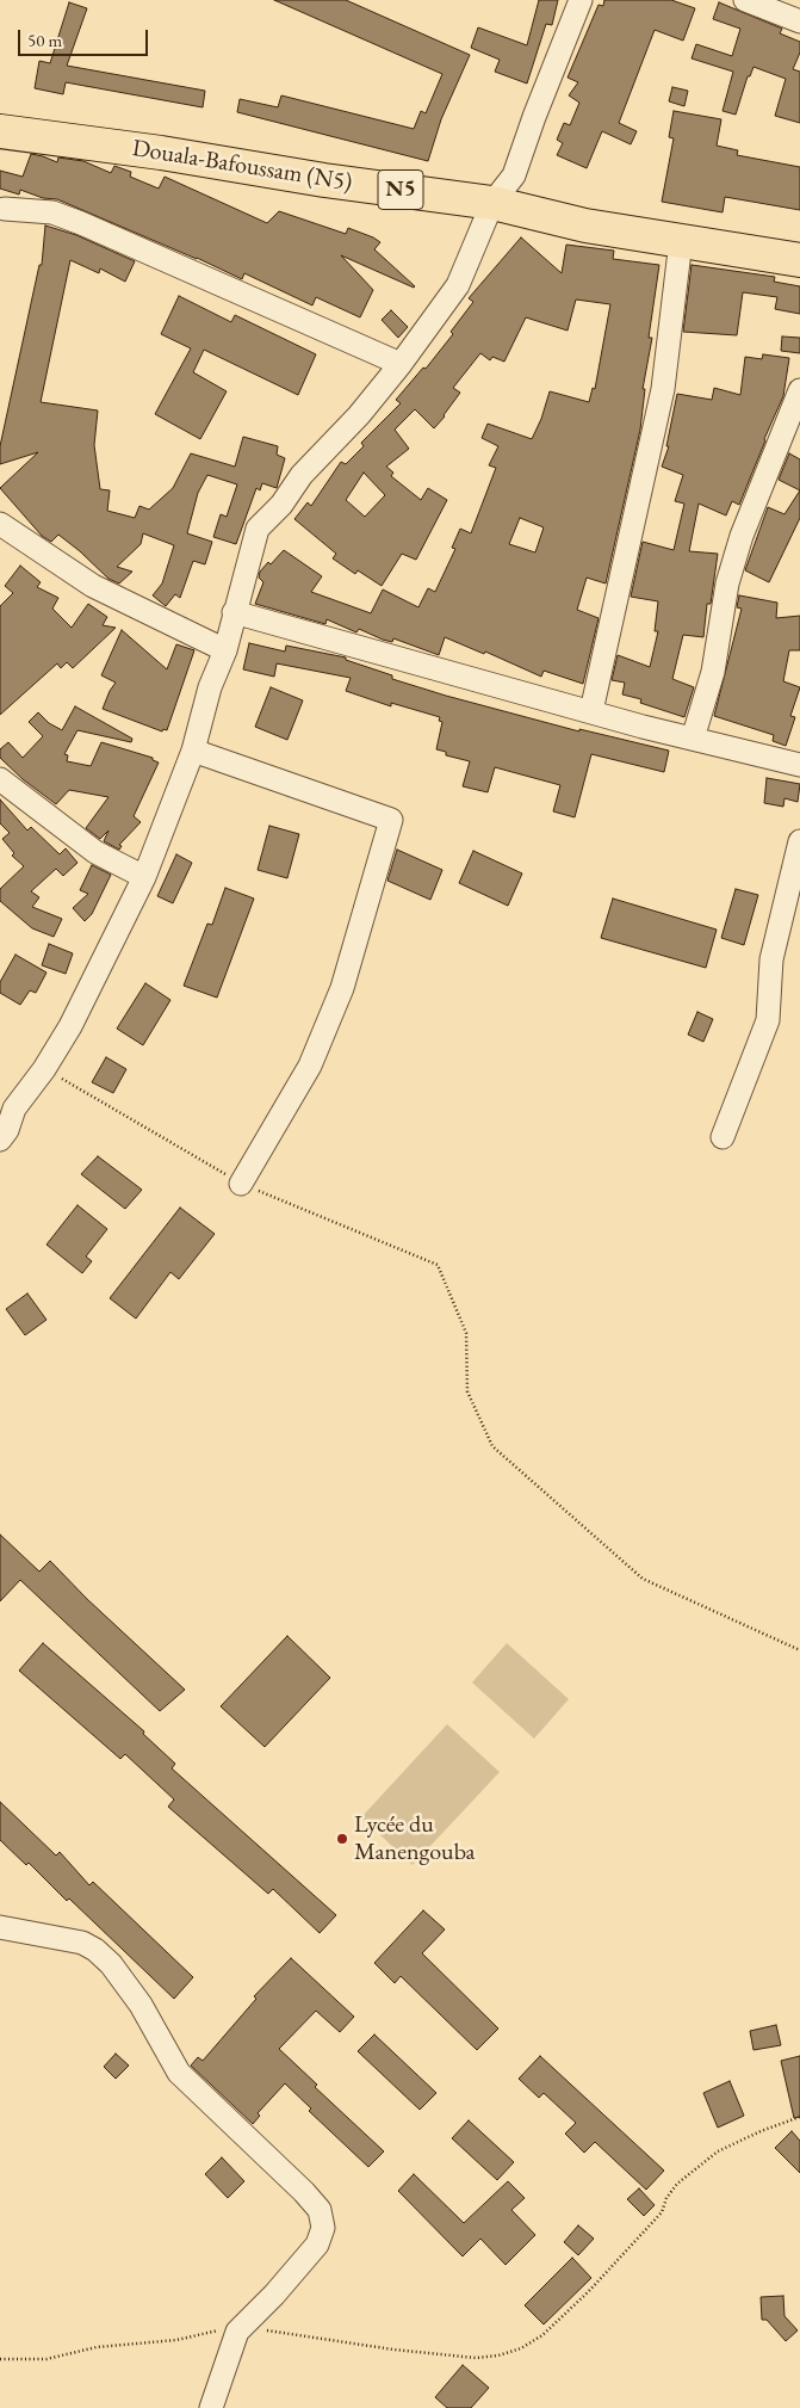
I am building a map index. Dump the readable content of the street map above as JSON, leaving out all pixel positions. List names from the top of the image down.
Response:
{
  "streets": {
    "highway": ["Douala-Bafoussam (N5)", "N5"]
  },
  "places": ["Lycée du Manengouba"],
  "scale_bar": "50 m"
}
